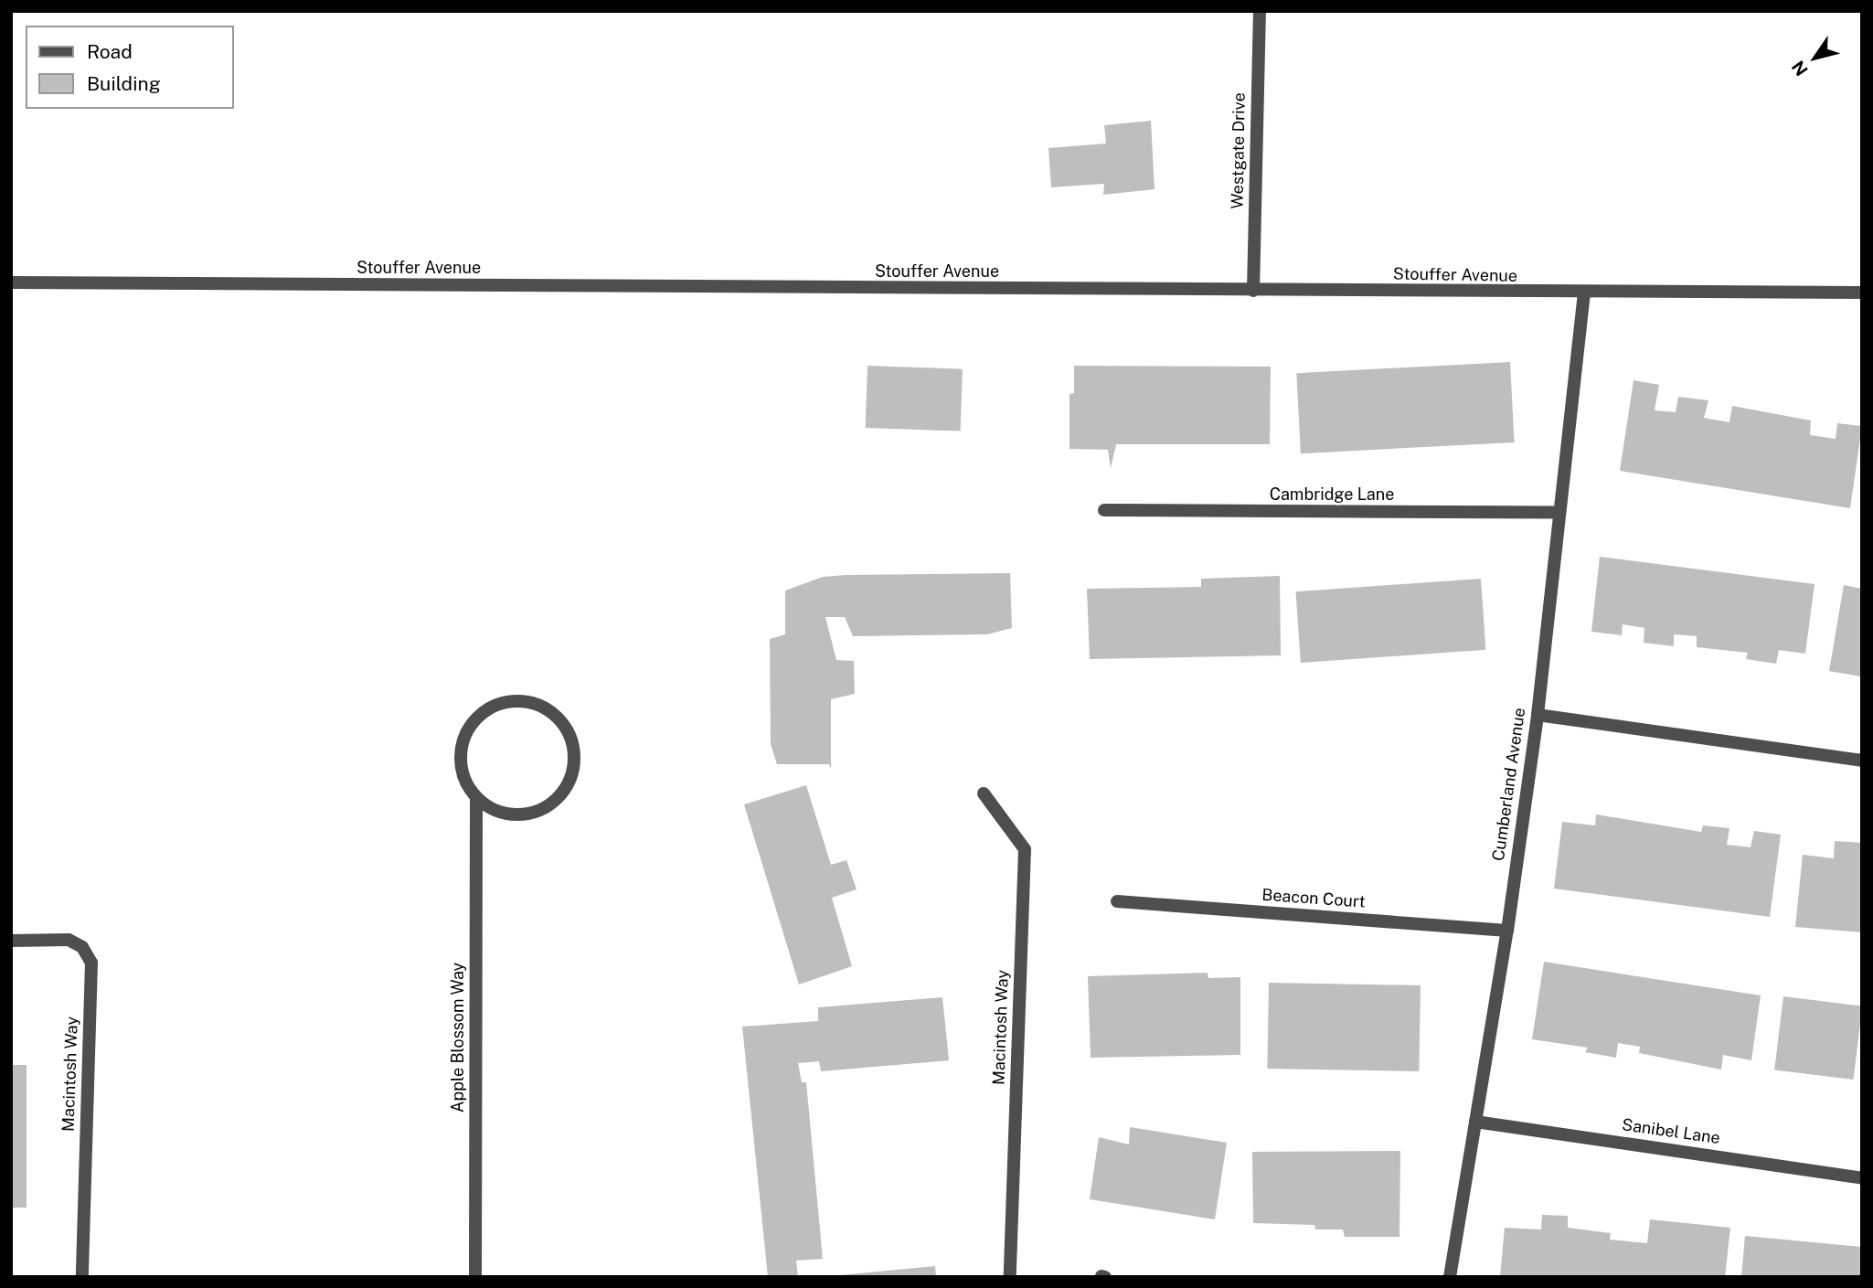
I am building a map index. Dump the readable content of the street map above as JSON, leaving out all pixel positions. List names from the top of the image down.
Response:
{
  "streets": {
    "street": [
      "Westgate Drive",
      "Stouffer Avenue",
      "Cambridge Lane",
      "Cumberland Avenue",
      "Beacon Court",
      "Macintosh Way",
      "Apple Blossom Way",
      "Sanibel Lane"
    ]
  },
  "crossings": [
    ["Westgate Drive", "Stouffer Avenue"],
    ["Stouffer Avenue", "Cumberland Avenue"],
    ["Cambridge Lane", "Cumberland Avenue"],
    ["Cumberland Avenue", "Beacon Court"],
    ["Cumberland Avenue", "Sanibel Lane"]
  ],
  "legend": ["Road", "Building"],
  "north": "bottom left"
}
